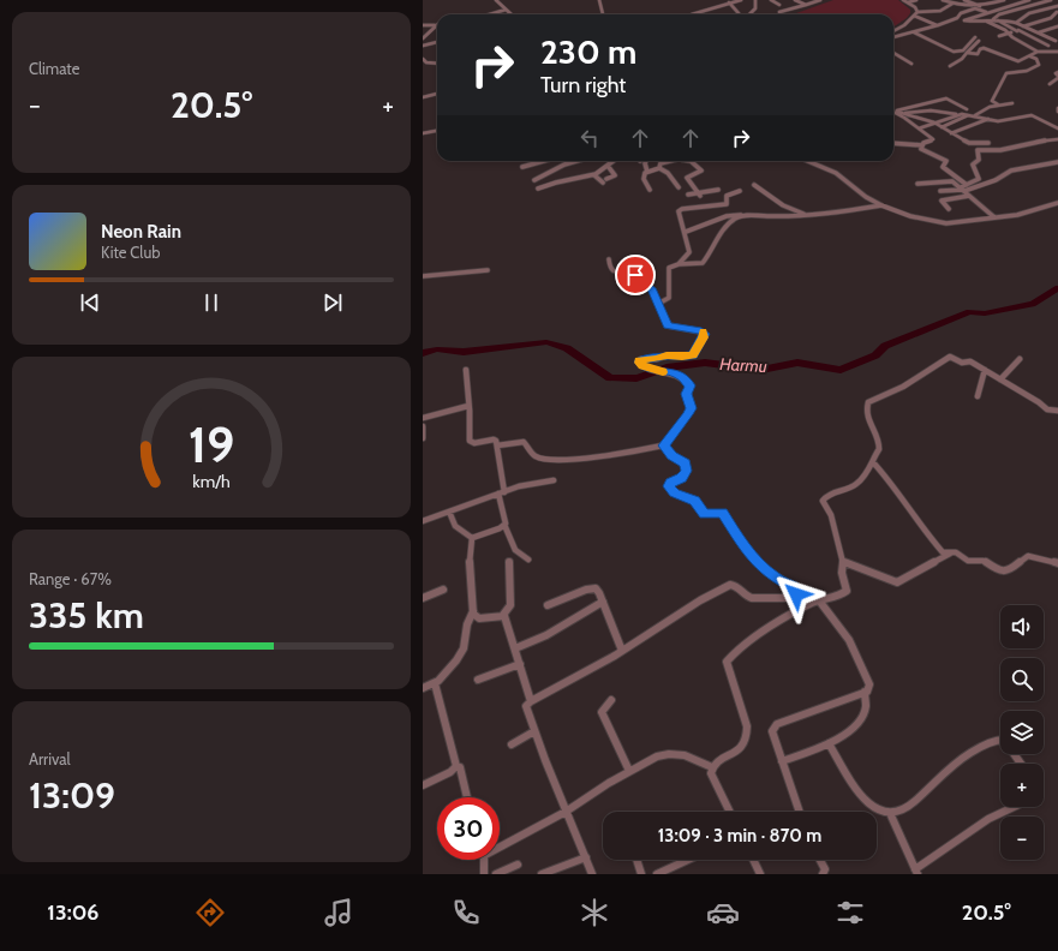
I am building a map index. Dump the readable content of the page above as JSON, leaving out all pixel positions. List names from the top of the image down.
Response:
{
  "water": ["Harmu"],
  "page": {
    "tile": [
      "Climate",
      ["Range · 67%", "335 km"],
      ["Arrival", "13:09"]
    ],
    "turn": ["230 m", "Turn right"],
    "heat": ["−", "20.5°", "+"],
    "song": ["Neon Rain", "Kite Club"],
    "map_buttons": ["+", "−"],
    "limit": "30",
    "trip": "13:09 · 3 min · 870 m",
    "tabs": ["13:06", "20.5°"],
    "gauge": ["19", "km/h"]
  }
}
